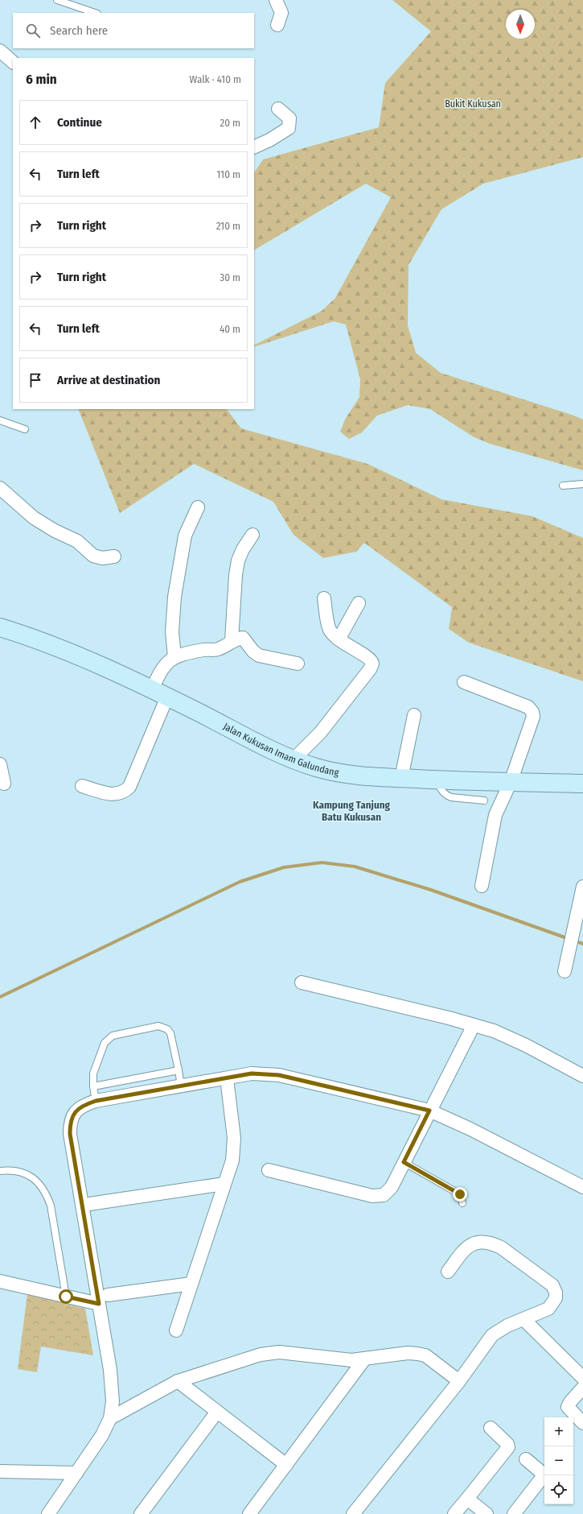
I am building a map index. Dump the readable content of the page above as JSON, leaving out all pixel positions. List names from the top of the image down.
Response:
{
  "streets": {
    "street": ["Jalan Kukusan Imam Galundang"]
  },
  "districts": ["Kampung Tanjung Batu Kukusan"],
  "parks": ["Bukit Kukusan"],
  "north": "bottom",
  "page": {
    "search": "Search here",
    "heading": ["6 min", "Walk · 410 m"],
    "list": [
      ["Continue", "20 m"],
      ["Turn left", "110 m"],
      ["Turn right", "210 m"],
      ["Turn right", "30 m"],
      ["Turn left", "40 m"],
      "Arrive at destination"
    ],
    "map_buttons": ["+", "−"]
  }
}
